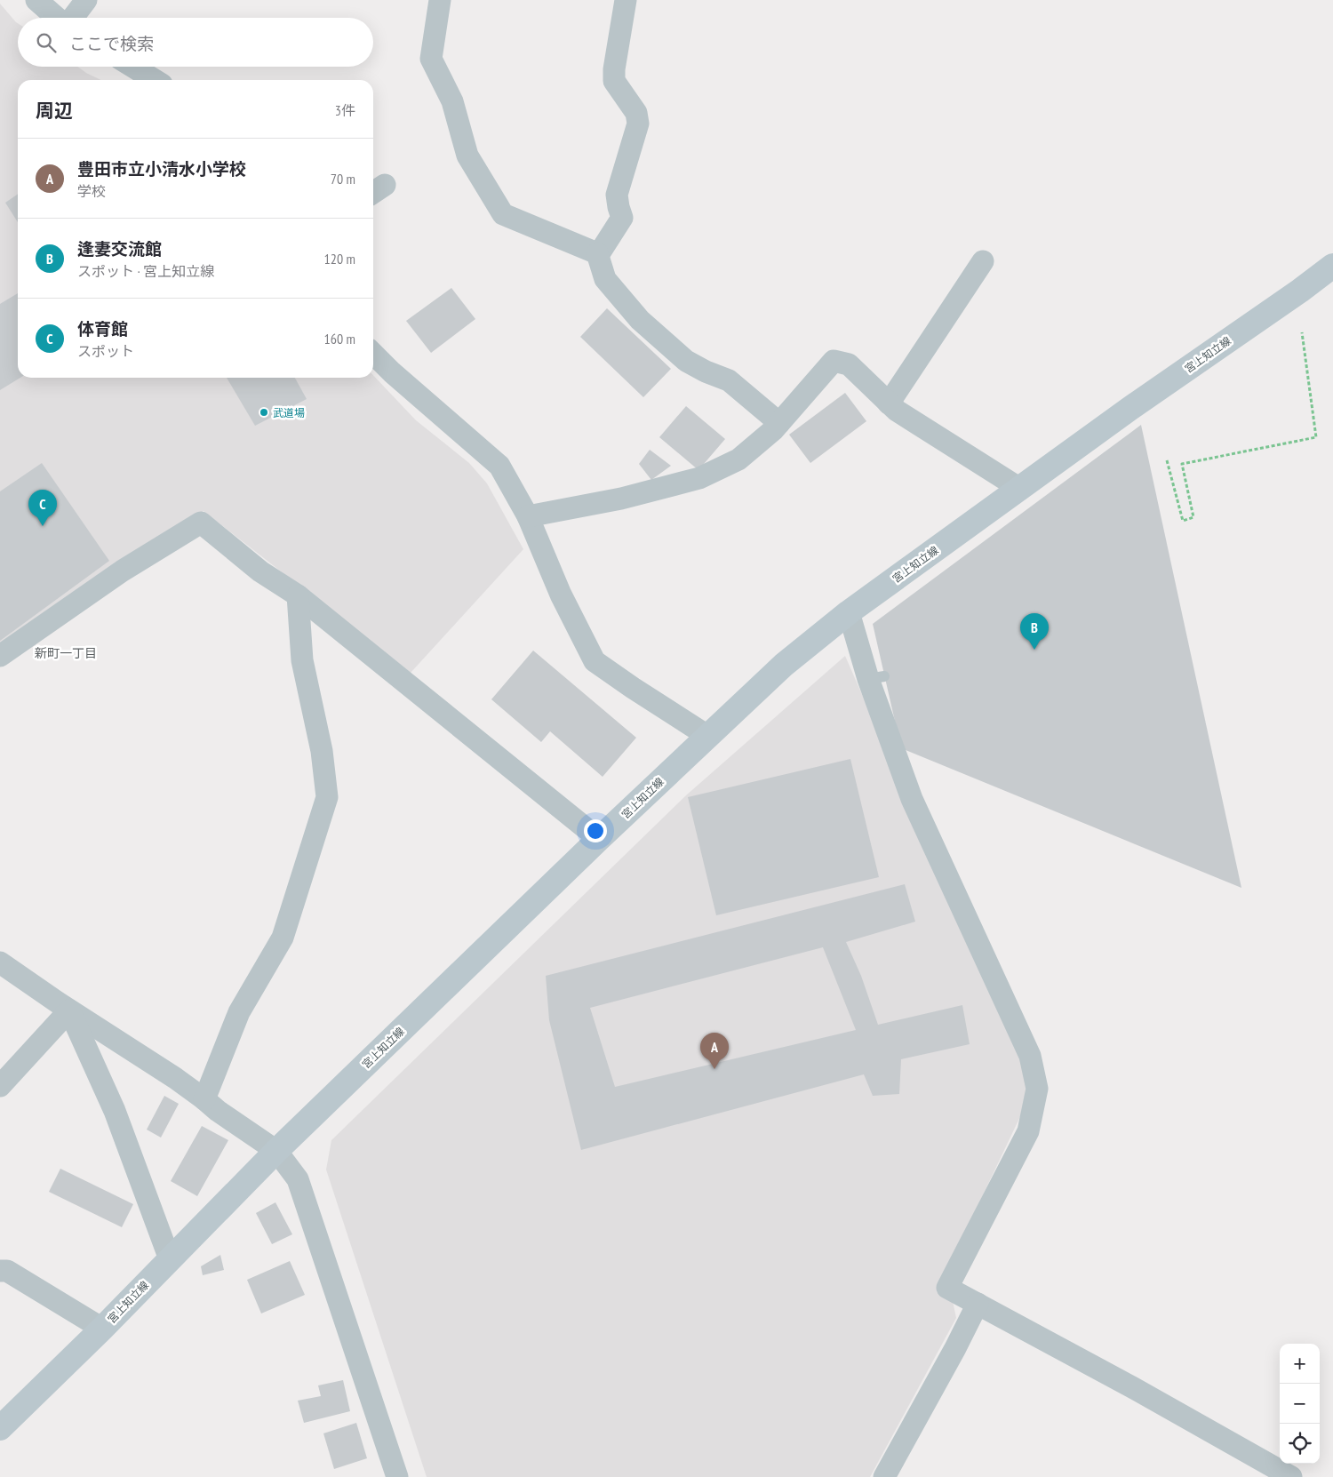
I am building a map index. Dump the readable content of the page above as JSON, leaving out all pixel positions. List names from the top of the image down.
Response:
{
  "streets": {
    "main road": ["宮上知立線"]
  },
  "districts": ["新町一丁目"],
  "places": ["武道場"],
  "page": {
    "search": "ここで検索",
    "heading": ["周辺", "3件"],
    "list": [
      {
        "mark": "A",
        "name": "豊田市立小清水小学校",
        "note": "学校",
        "value": "70 m"
      },
      {
        "mark": "B",
        "name": "逢妻交流館",
        "note": "スポット · 宮上知立線",
        "value": "120 m"
      },
      {
        "mark": "C",
        "name": "体育館",
        "note": "スポット",
        "value": "160 m"
      }
    ],
    "pins": ["C", "B", "A"],
    "map_buttons": ["+", "−"]
  }
}
